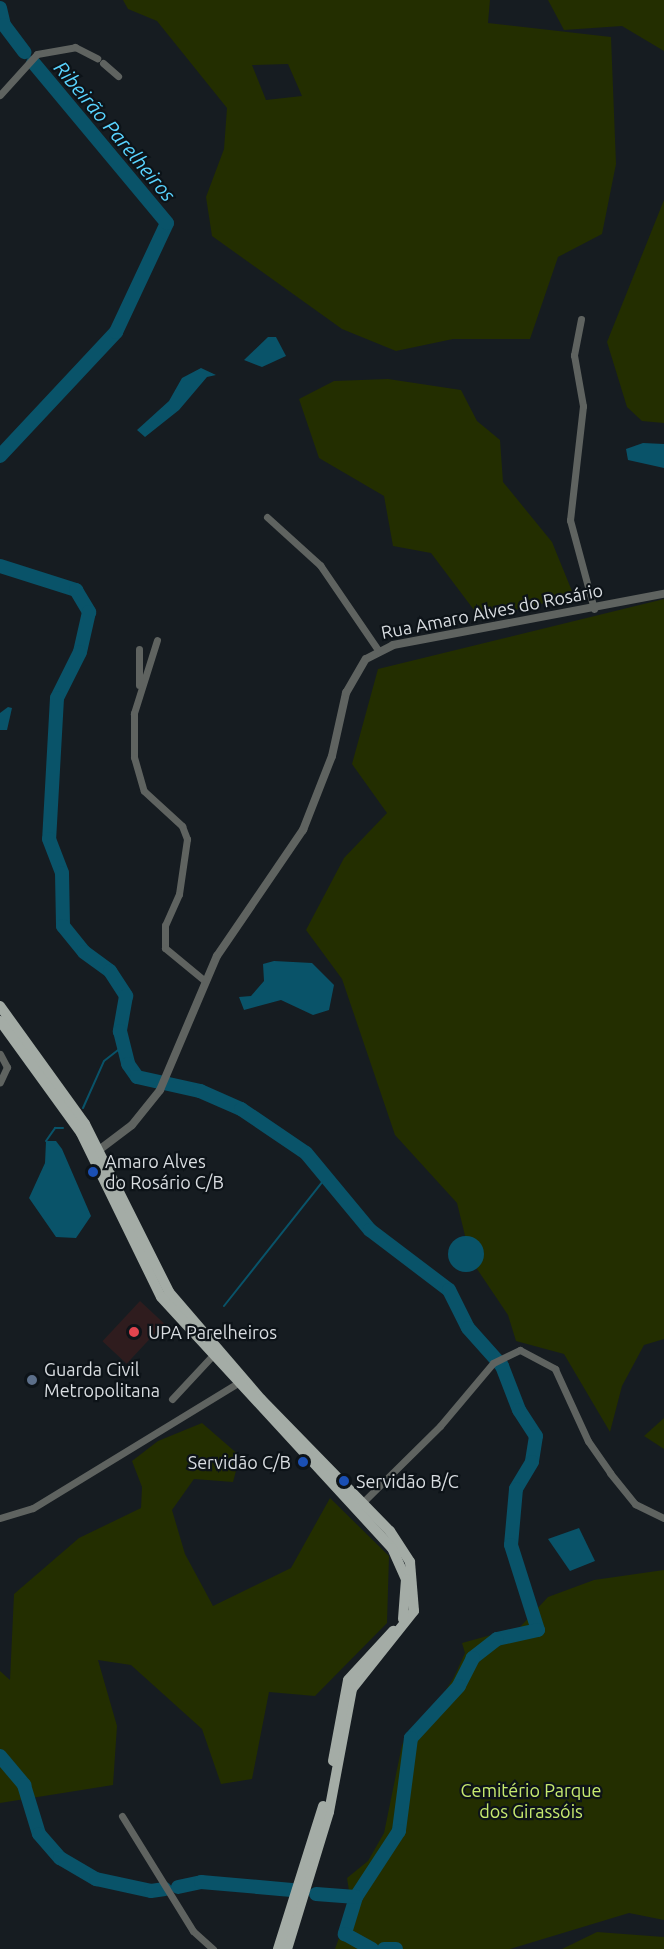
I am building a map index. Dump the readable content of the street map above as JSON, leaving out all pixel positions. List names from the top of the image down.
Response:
{
  "streets": {
    "street": ["Rua Amaro Alves do Rosário"]
  },
  "water": ["Ribeirão Parelheiros"],
  "parks": ["Cemitério Parque dos Girassóis"],
  "places": [
    "Amaro Alves do Rosário C/B",
    "UPA Parelheiros",
    "Guarda Civil Metropolitana",
    "Servidão C/B",
    "Servidão B/C"
  ]
}
